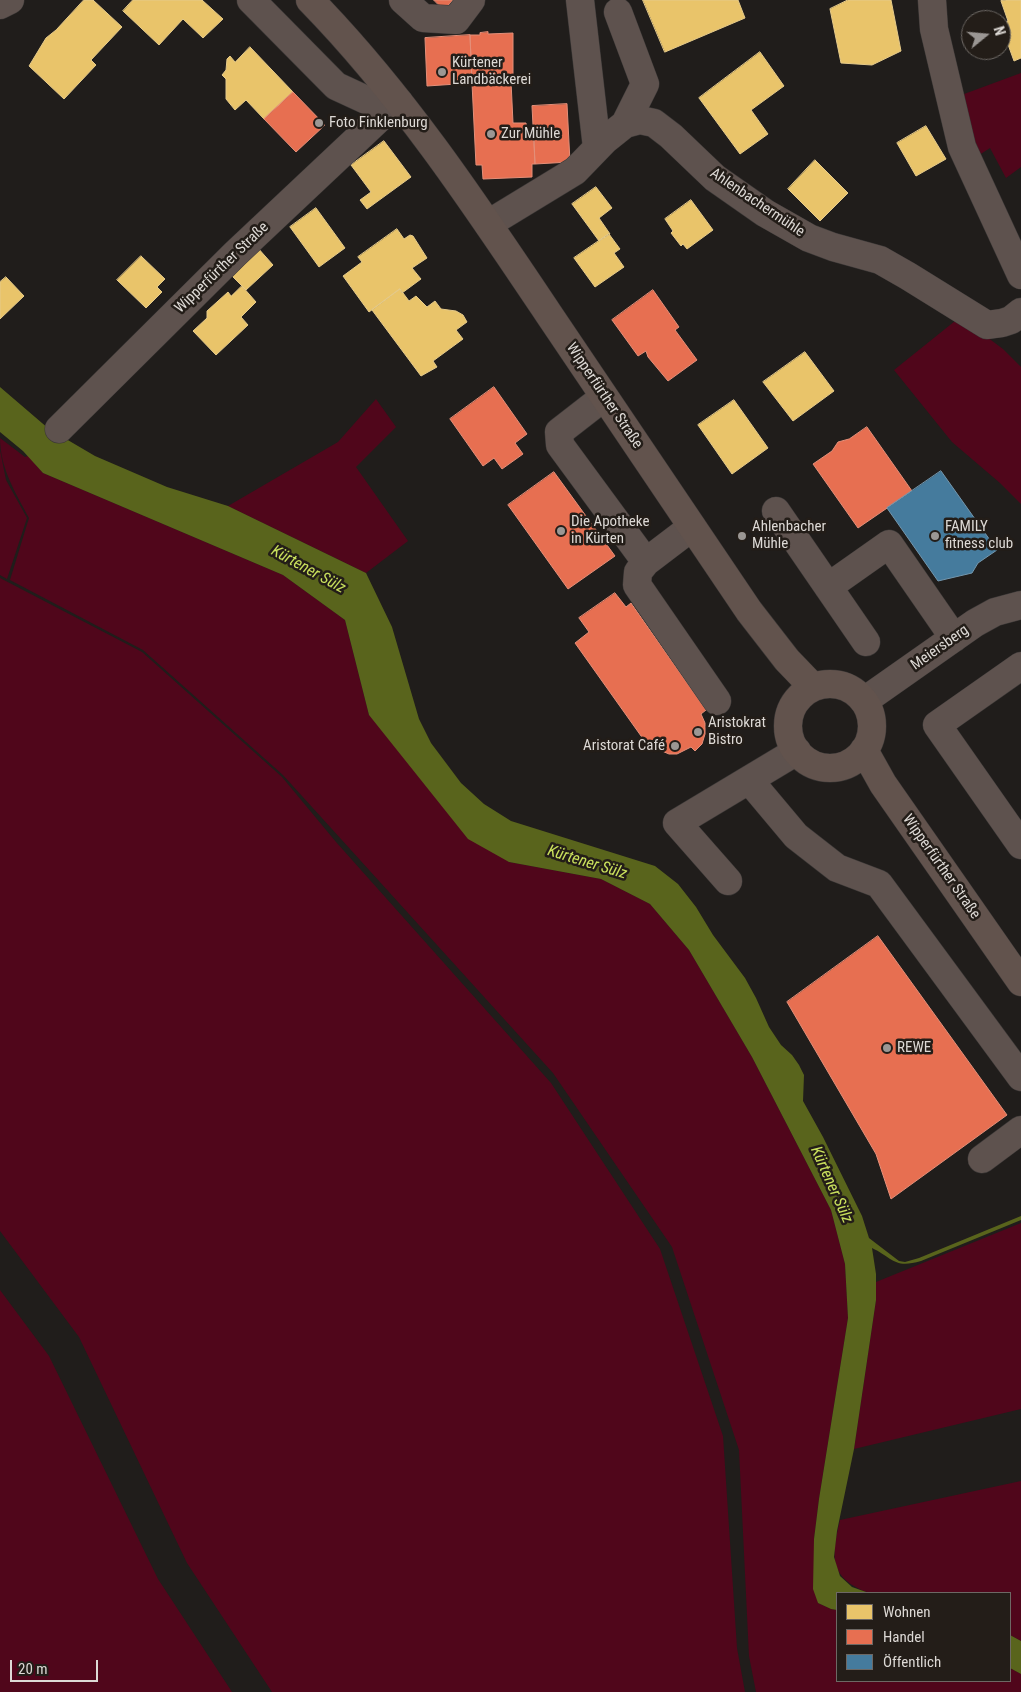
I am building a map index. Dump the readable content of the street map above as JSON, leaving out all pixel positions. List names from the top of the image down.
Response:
{
  "streets": {
    "main road": ["Wipperfürther Straße"],
    "street": ["Ahlenbachermühle", "Meiersberg"]
  },
  "crossings": [
    ["Wipperfürther Straße", "Meiersberg"]
  ],
  "water": ["Kürtener Sülz"],
  "places": [
    "Kürtener Landbäckerei",
    "Foto Finklenburg",
    "Zur Mühle",
    "Die Apotheke in Kürten",
    "Ahlenbacher Mühle",
    "FAMILY fitness club",
    "Aristokrat Bistro",
    "Aristorat Café",
    "REWE"
  ],
  "legend": ["Wohnen", "Handel", "Öffentlich"],
  "scale_bar": "20 m",
  "north": "right"
}
